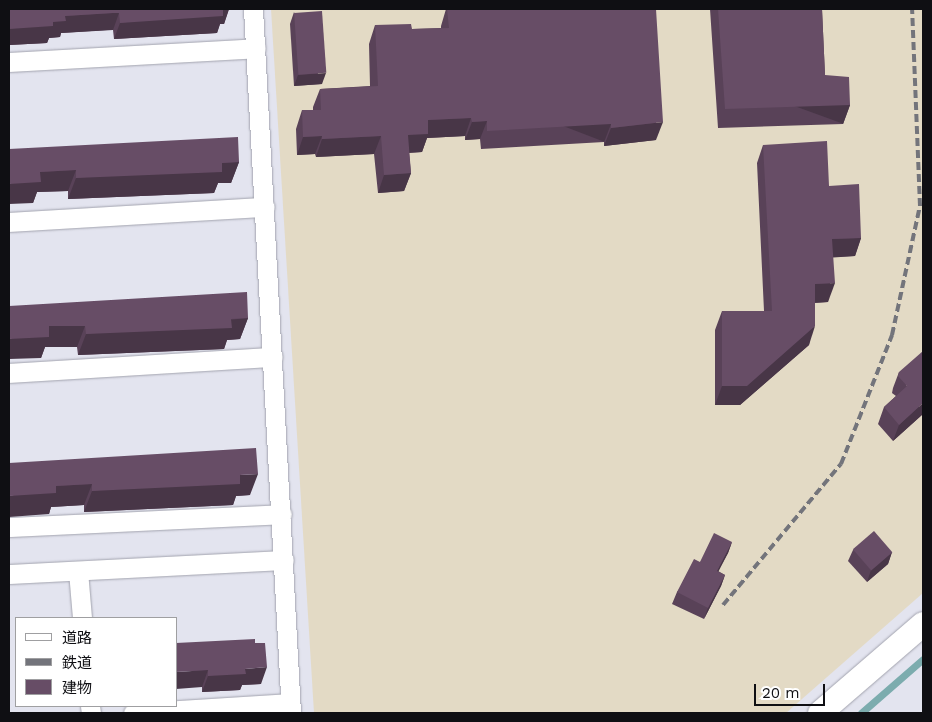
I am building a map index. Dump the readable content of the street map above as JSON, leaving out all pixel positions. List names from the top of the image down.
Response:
{
  "legend": ["道路", "鉄道", "建物"],
  "scale_bar": "20 m"
}
